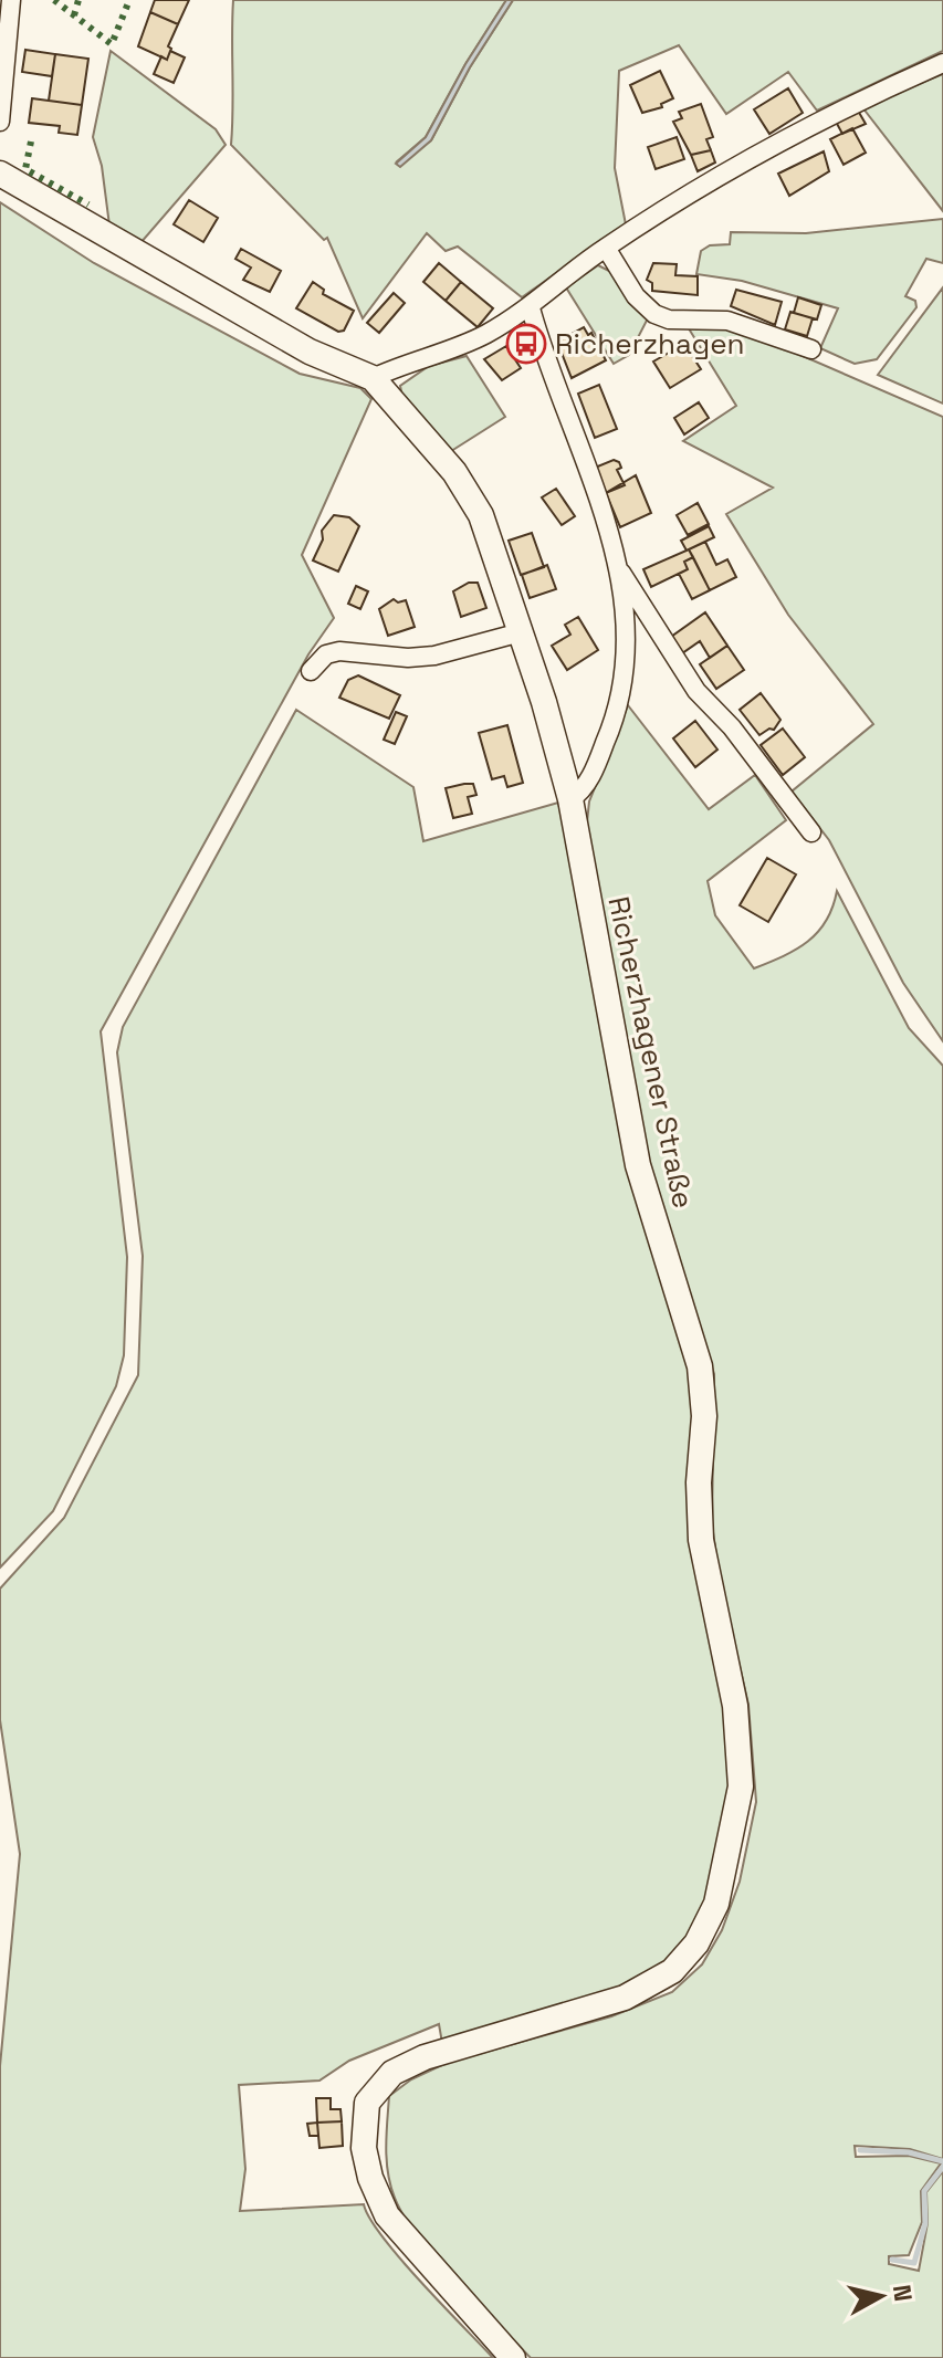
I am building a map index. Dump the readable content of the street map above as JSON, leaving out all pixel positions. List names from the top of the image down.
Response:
{
  "streets": {
    "street": ["Richerzhagener Straße"]
  },
  "places": {
    "bus stop": ["Richerzhagen"]
  },
  "north": "right"
}
